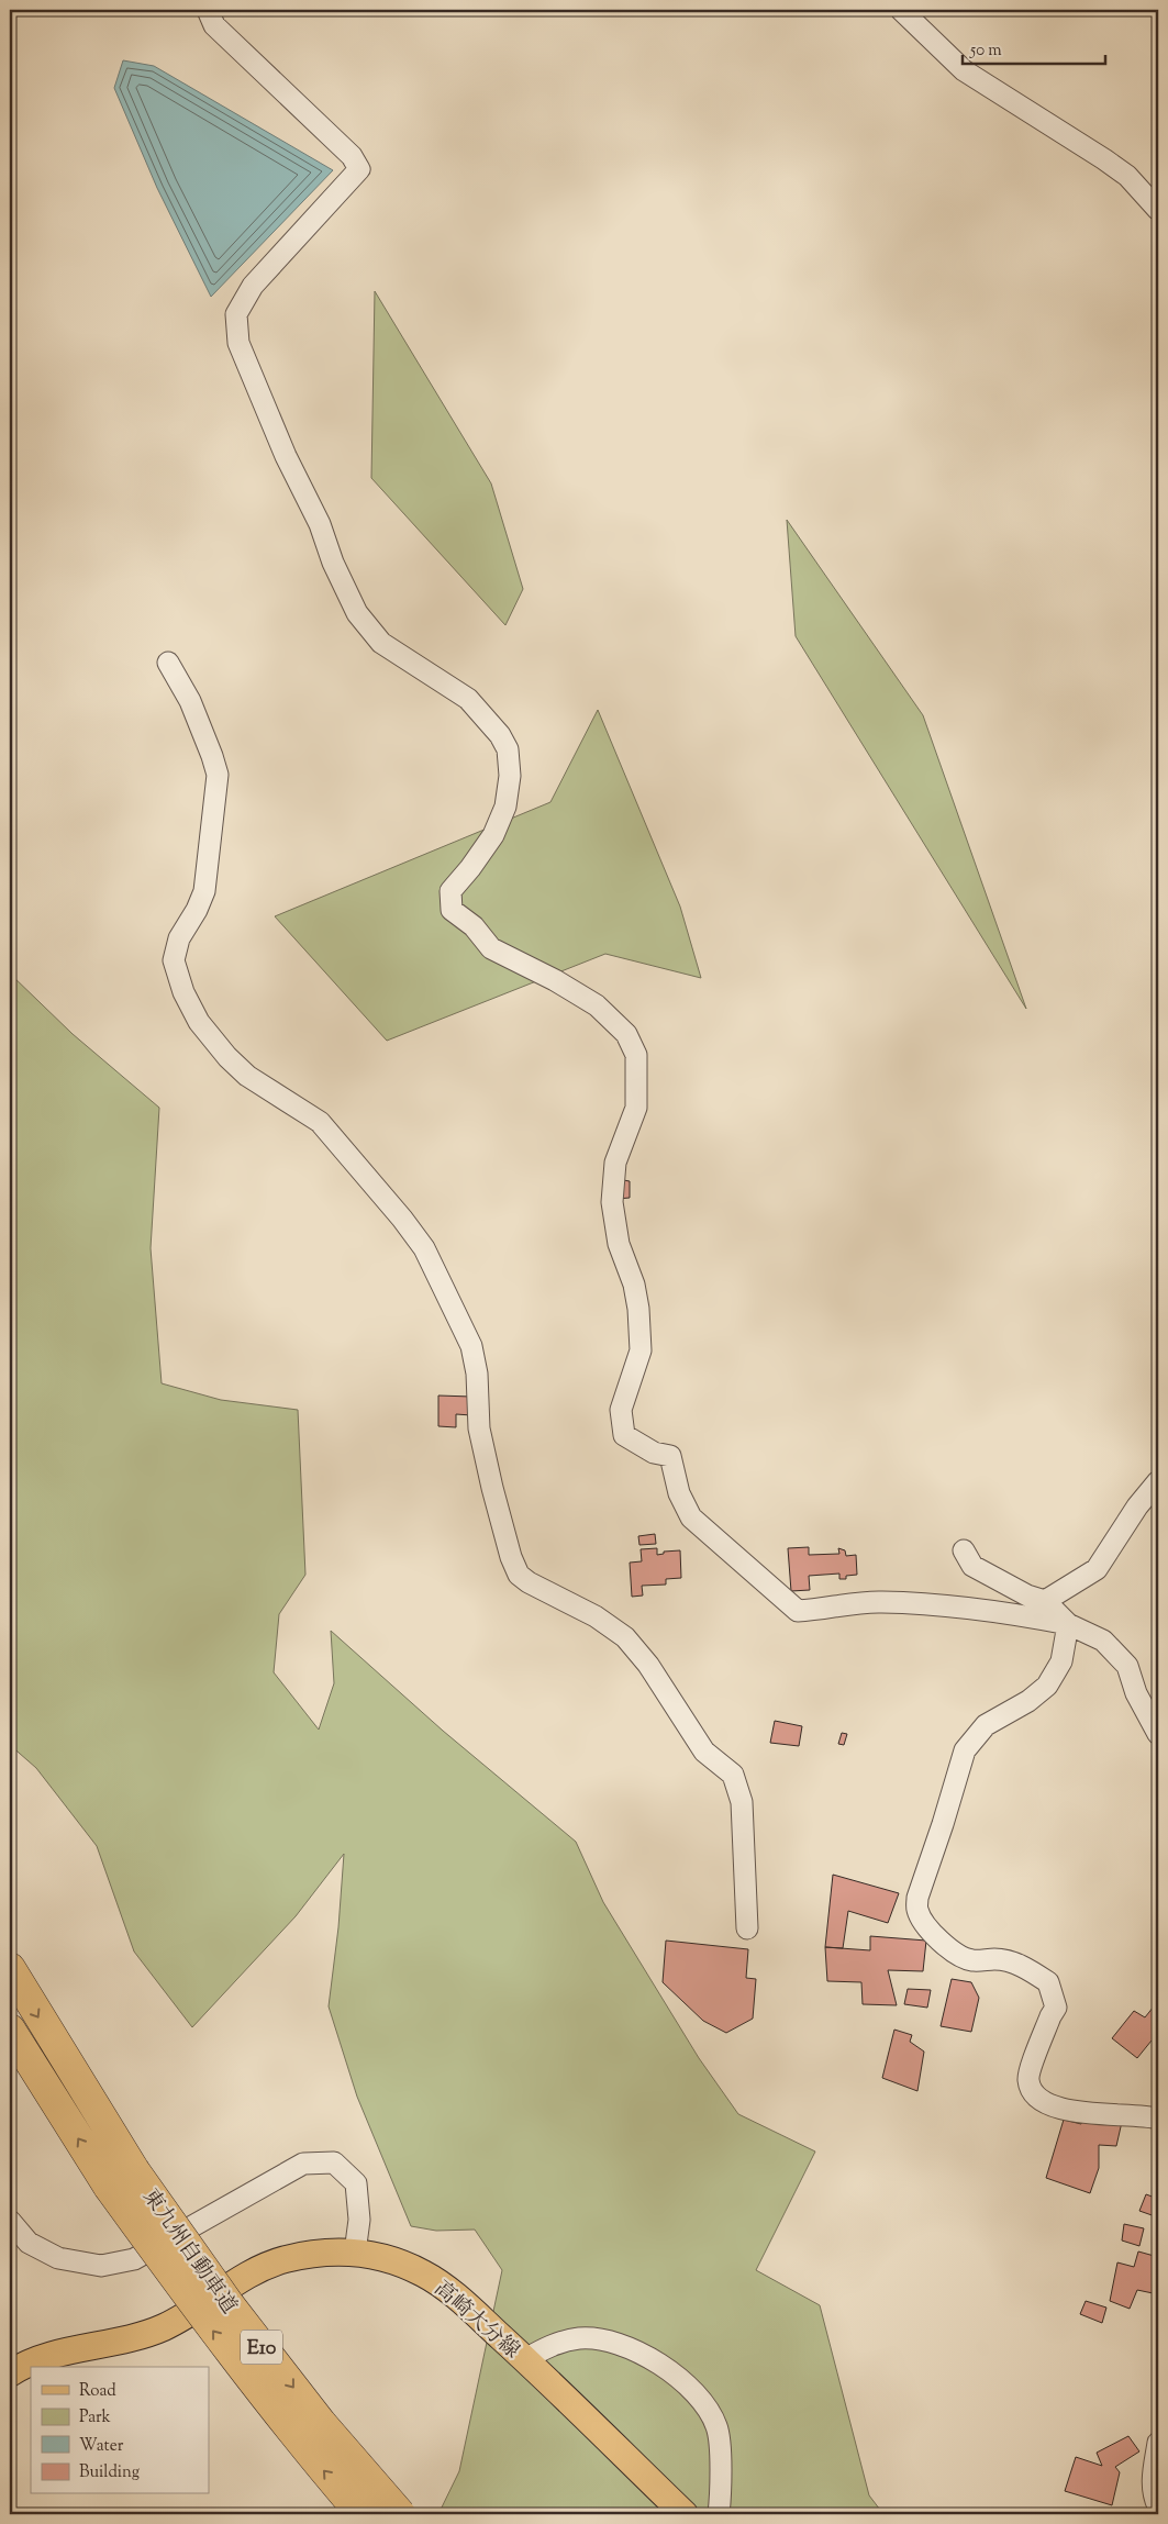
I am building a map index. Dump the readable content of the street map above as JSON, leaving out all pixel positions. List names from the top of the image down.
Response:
{
  "streets": {
    "highway": ["東九州自動車道", "E10"],
    "main road": ["高崎大分線"]
  },
  "legend": [
    "Road",
    "Park",
    "Water",
    "Building"
  ],
  "scale_bar": "50 m"
}
